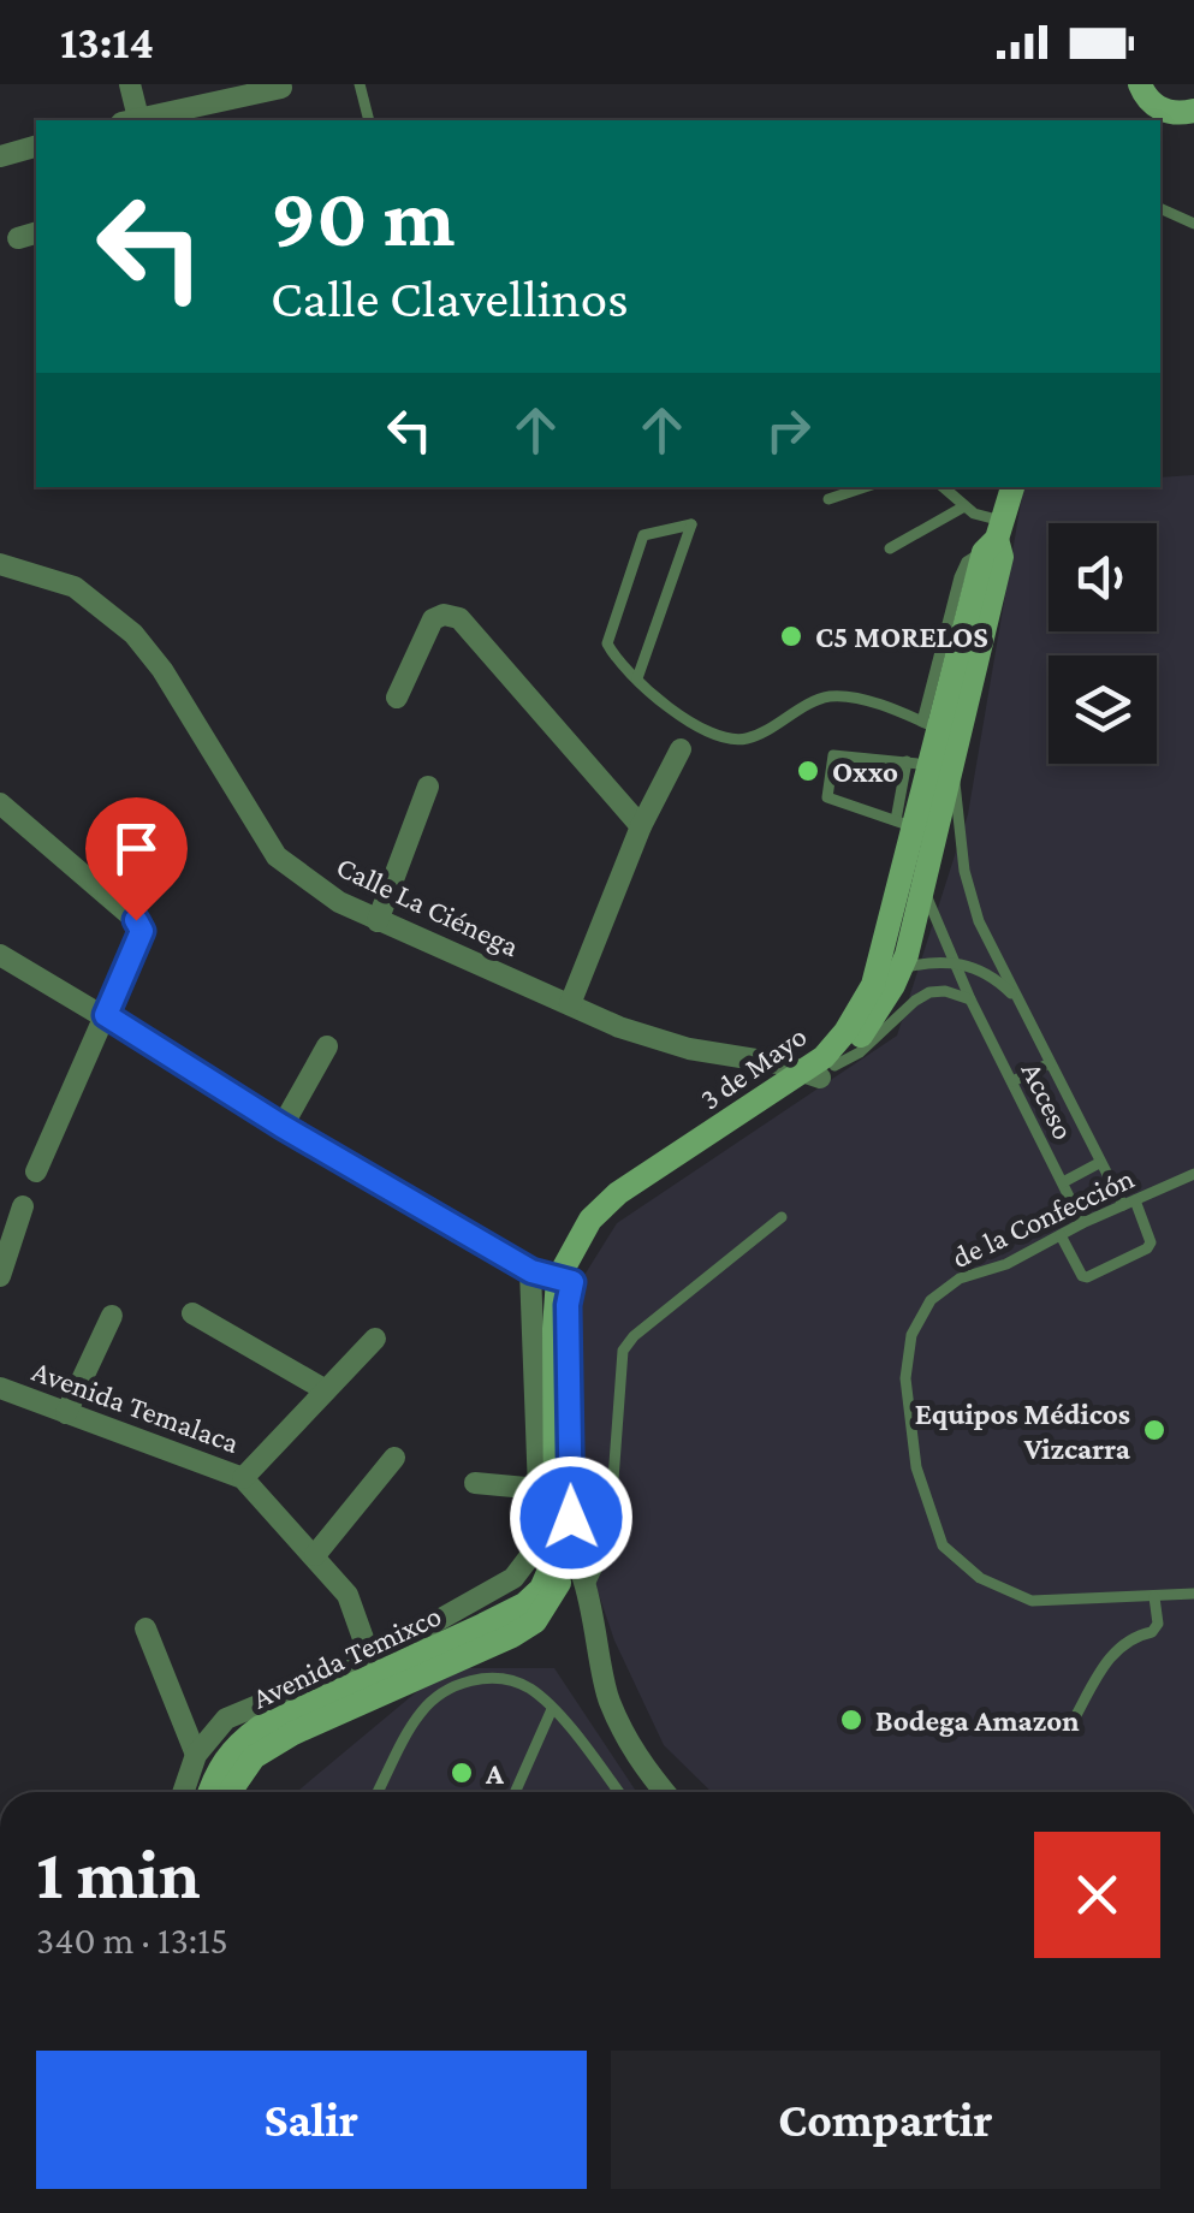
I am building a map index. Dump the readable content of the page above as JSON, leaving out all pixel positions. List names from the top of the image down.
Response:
{
  "streets": {
    "main road": ["3 de Mayo", "Avenida Temixco"],
    "street": ["Calle La Ciénega", "Avenida Temalaca"],
    "lane": ["Acceso", "de la Confección"]
  },
  "crossings": [
    ["Calle La Ciénega", "3 de Mayo"],
    ["3 de Mayo", "Acceso"],
    ["3 de Mayo", "Avenida Temixco"],
    ["Acceso", "de la Confección"]
  ],
  "places": [
    "C5 MORELOS",
    "Oxxo",
    "Equipos Médicos Vizcarra",
    "Bodega Amazon",
    "A"
  ],
  "page": {
    "status": "13:14",
    "turn": ["90 m", "Calle Clavellinos"],
    "heading": ["1 min", "340 m · 13:15"],
    "buttons": ["Salir", "Compartir"]
  }
}
